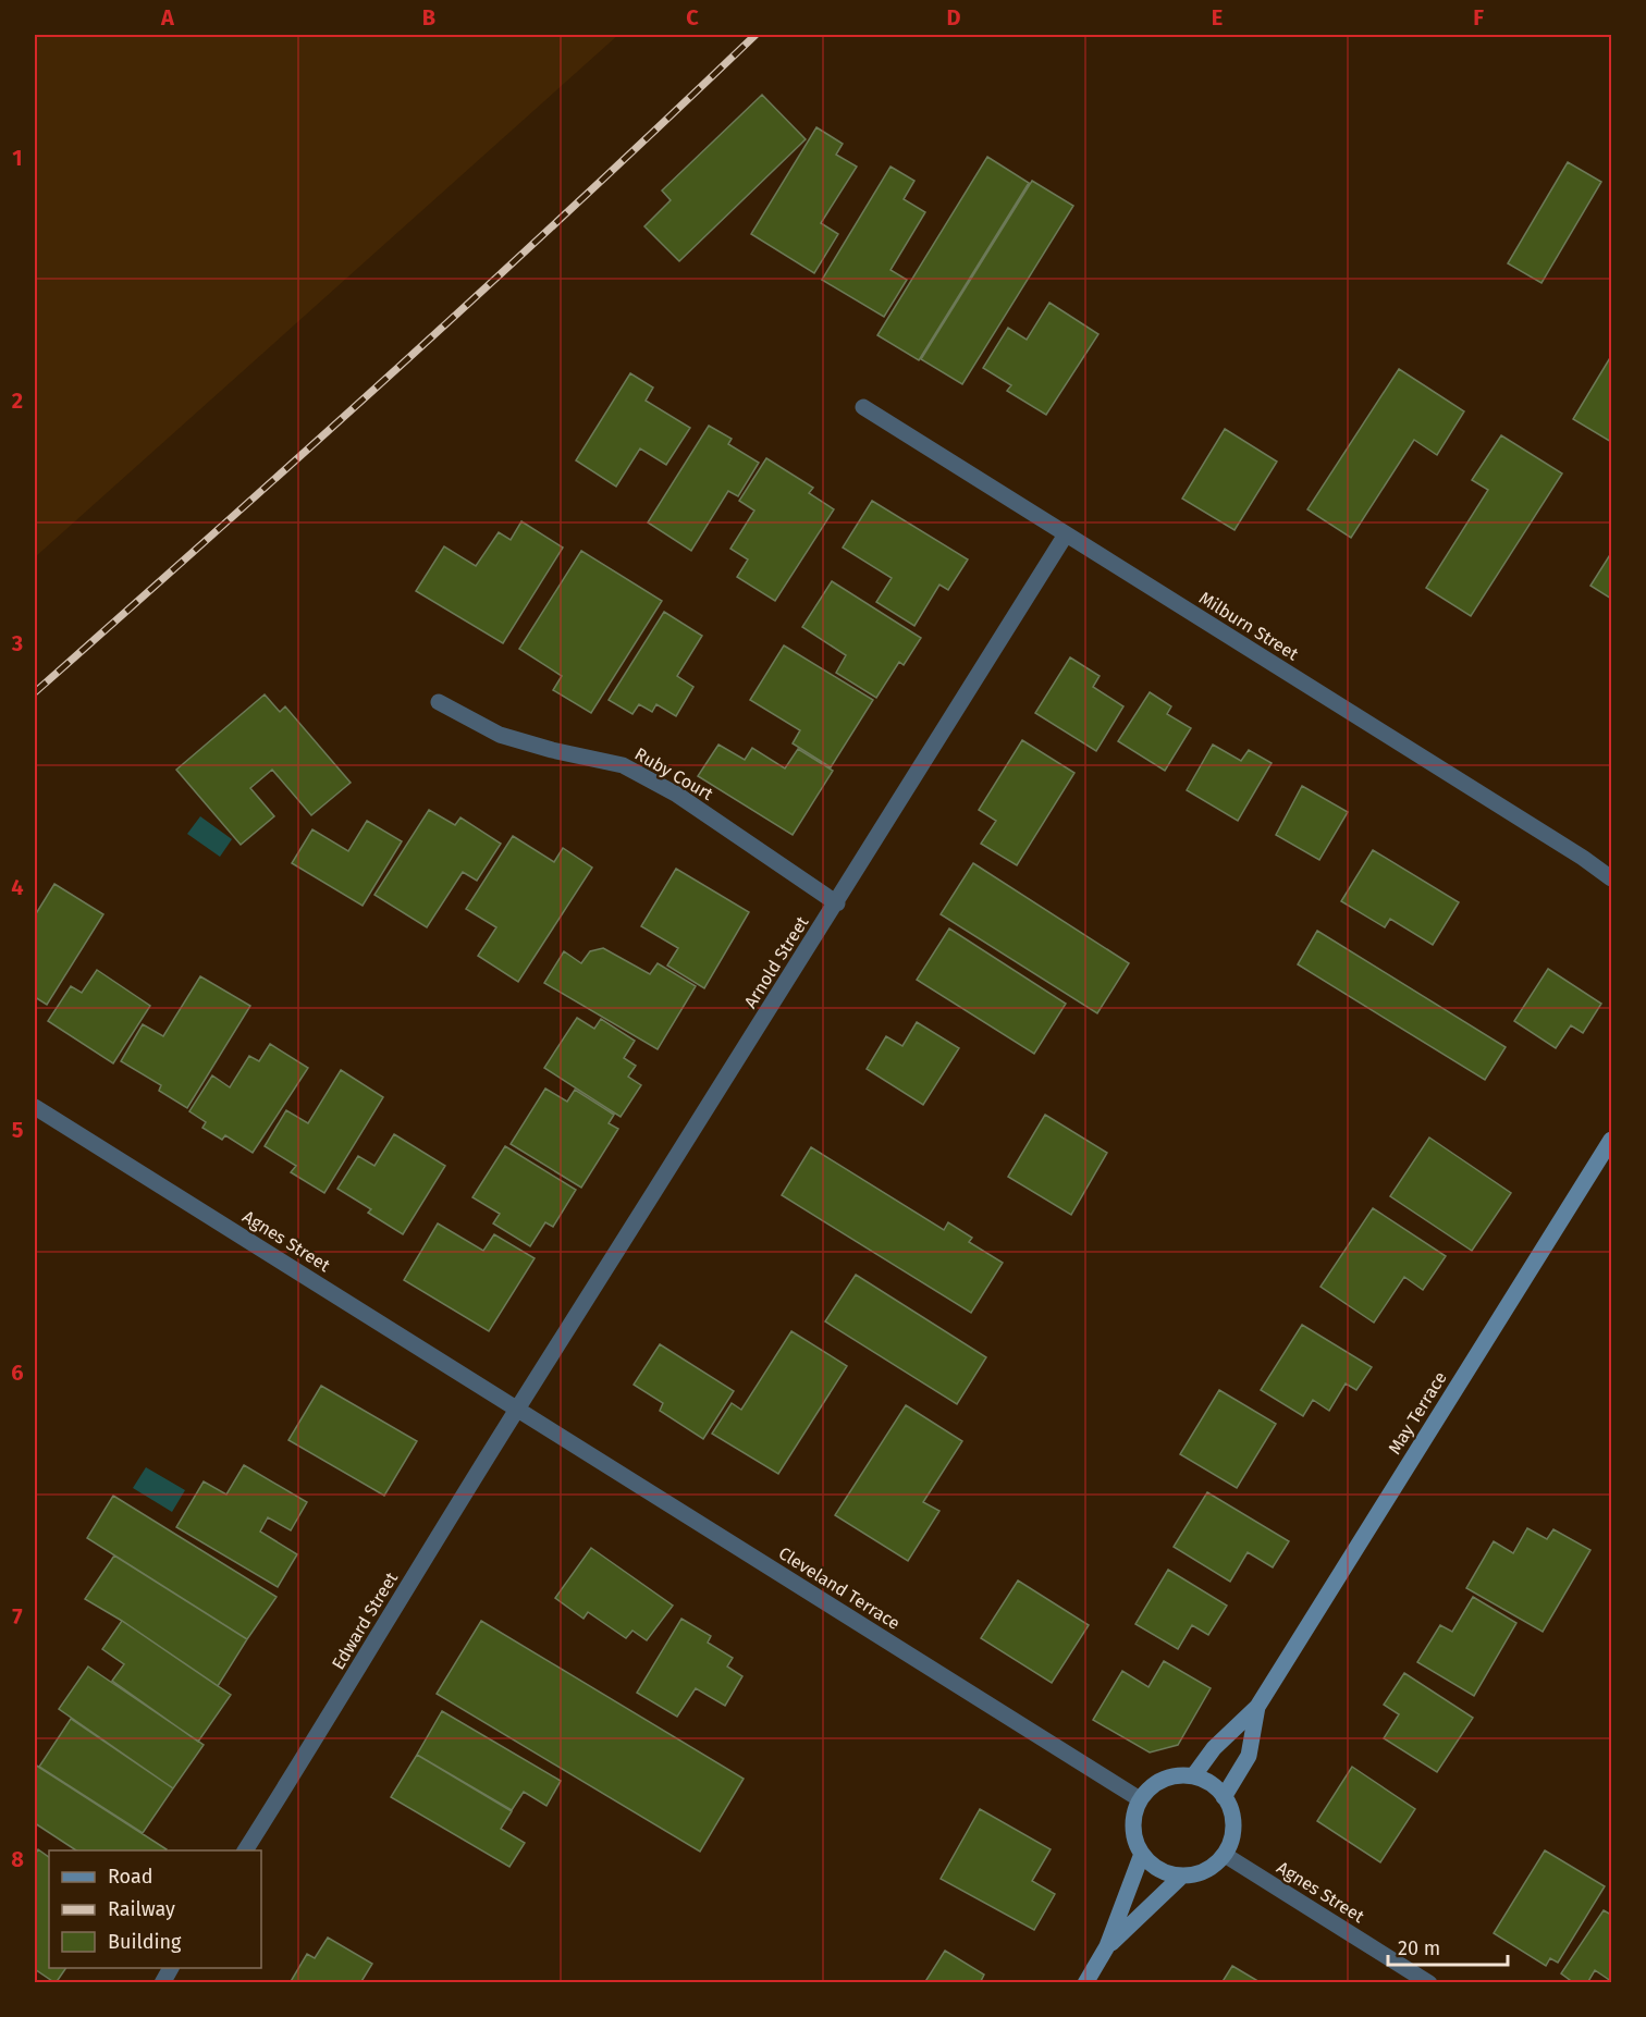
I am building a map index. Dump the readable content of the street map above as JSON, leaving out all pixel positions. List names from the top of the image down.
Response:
{
  "streets": {
    "street": [
      "Milburn Street",
      "Ruby Court",
      "Arnold Street",
      "Agnes Street",
      "May Terrace",
      "Cleveland Terrace",
      "Edward Street"
    ]
  },
  "crossings": [
    ["Milburn Street", "Arnold Street"],
    ["Ruby Court", "Arnold Street"],
    ["Arnold Street", "Agnes Street"],
    ["Arnold Street", "Cleveland Terrace"],
    ["Arnold Street", "Edward Street"],
    ["Agnes Street", "May Terrace"],
    ["Agnes Street", "Cleveland Terrace"],
    ["Agnes Street", "Edward Street"],
    ["May Terrace", "Cleveland Terrace"],
    ["Cleveland Terrace", "Edward Street"]
  ],
  "legend": ["Road", "Railway", "Building"],
  "scale_bar": "20 m",
  "grid": {
    "columns": [
      "A",
      "B",
      "C",
      "D",
      "E",
      "F"
    ],
    "rows": [
      "1",
      "2",
      "3",
      "4",
      "5",
      "6",
      "7",
      "8"
    ]
  }
}
